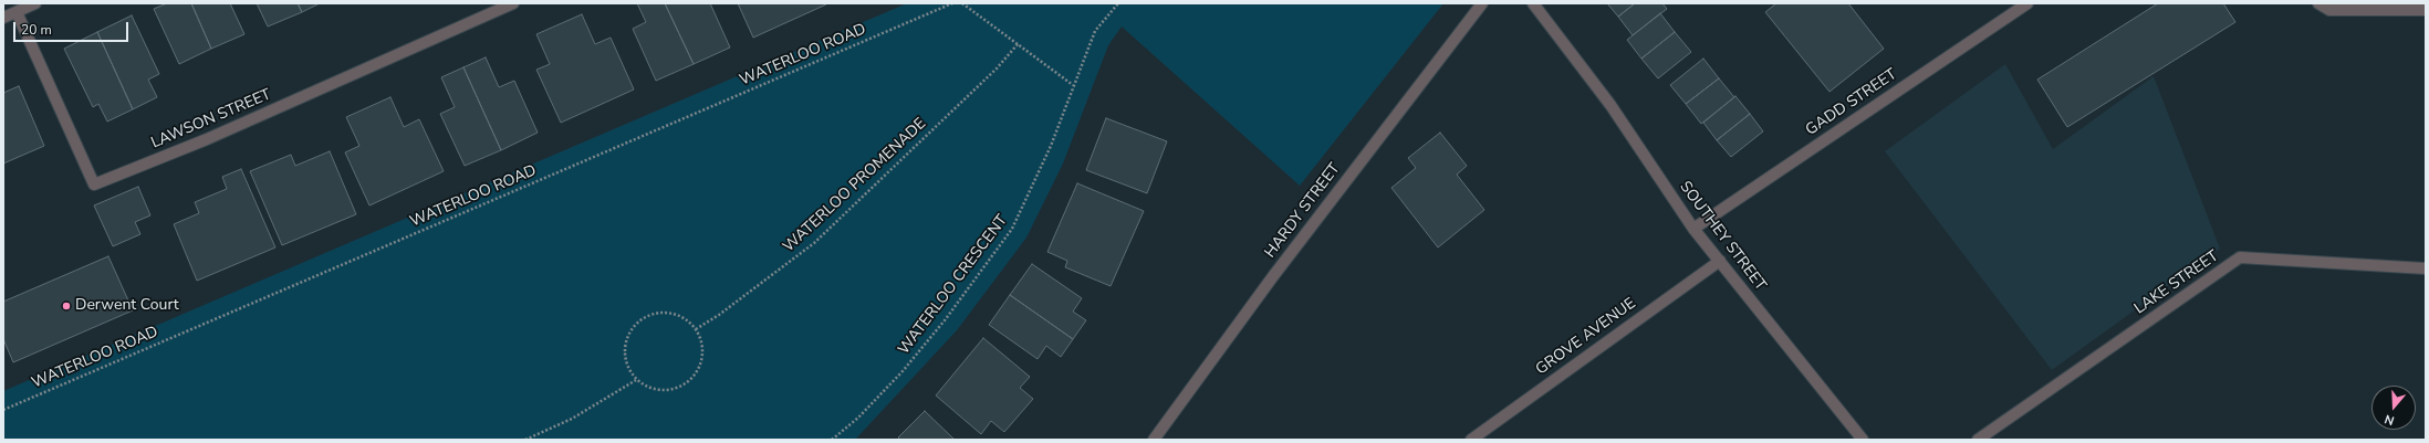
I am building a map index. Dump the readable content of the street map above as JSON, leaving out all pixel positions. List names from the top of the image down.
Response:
{
  "streets": {
    "street": [
      "GADD STREET",
      "LAWSON STREET",
      "HARDY STREET",
      "SOUTHEY STREET",
      "LAKE STREET",
      "GROVE AVENUE"
    ],
    "path": ["WATERLOO ROAD", "WATERLOO PROMENADE", "WATERLOO CRESCENT"]
  },
  "crossings": [
    ["GADD STREET", "SOUTHEY STREET"],
    ["SOUTHEY STREET", "GROVE AVENUE"]
  ],
  "places": ["Derwent Court"],
  "scale_bar": "20 m",
  "north": "bottom"
}
